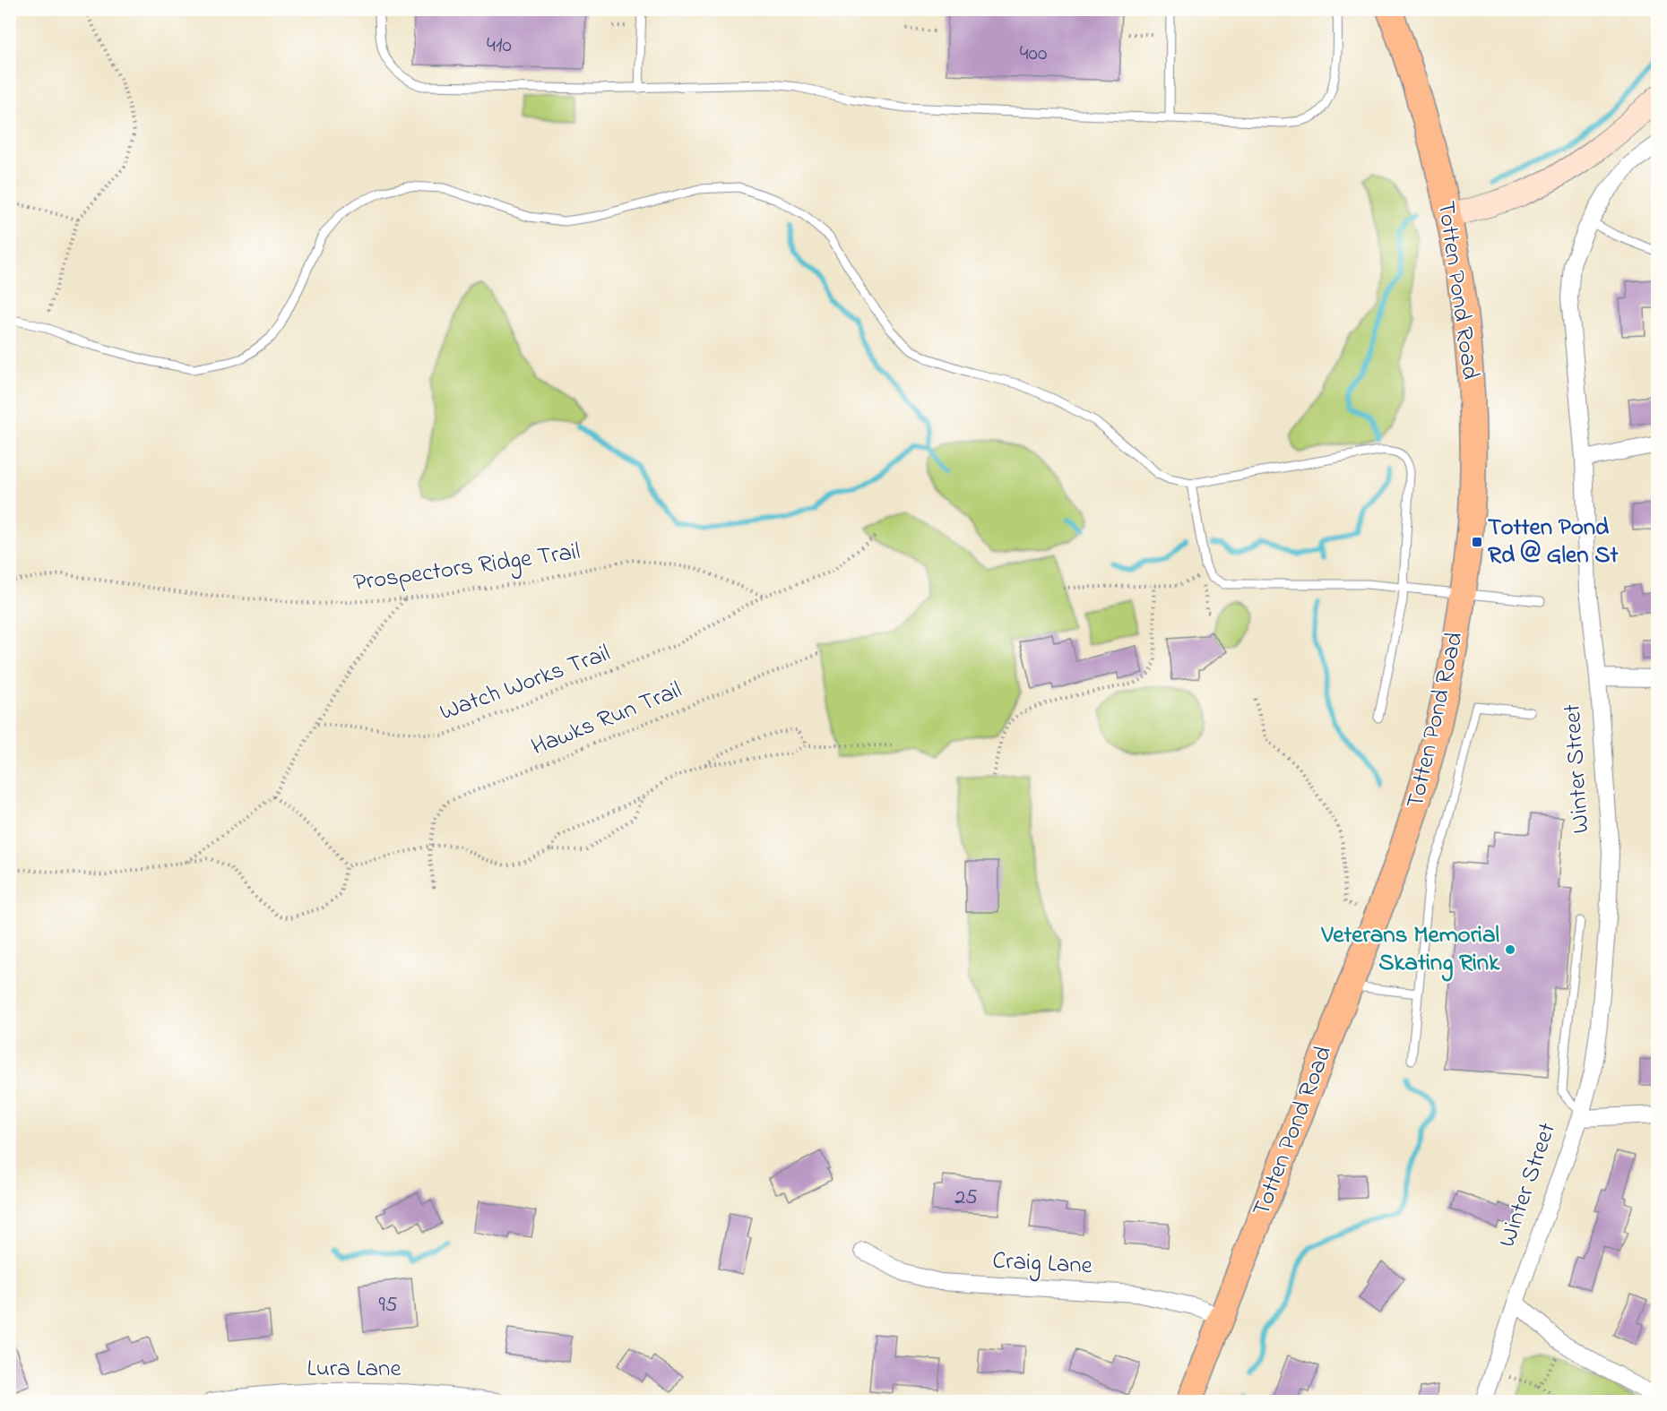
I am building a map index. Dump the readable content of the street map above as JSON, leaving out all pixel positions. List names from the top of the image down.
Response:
{
  "streets": {
    "main road": ["Totten Pond Road"],
    "street": ["Winter Street", "Craig Lane", "Lura Lane"],
    "path": ["Prospectors Ridge Trail", "Watch Works Trail", "Hawks Run Trail"]
  },
  "crossings": [
    ["Totten Pond Road", "Craig Lane"],
    ["Prospectors Ridge Trail", "Watch Works Trail"]
  ],
  "places": {
    "transit": ["Totten Pond Rd @ Glen St"],
    "other": ["Veterans Memorial Skating Rink"]
  },
  "house_numbers": [
    "410",
    "400",
    "25",
    "95"
  ]
}
